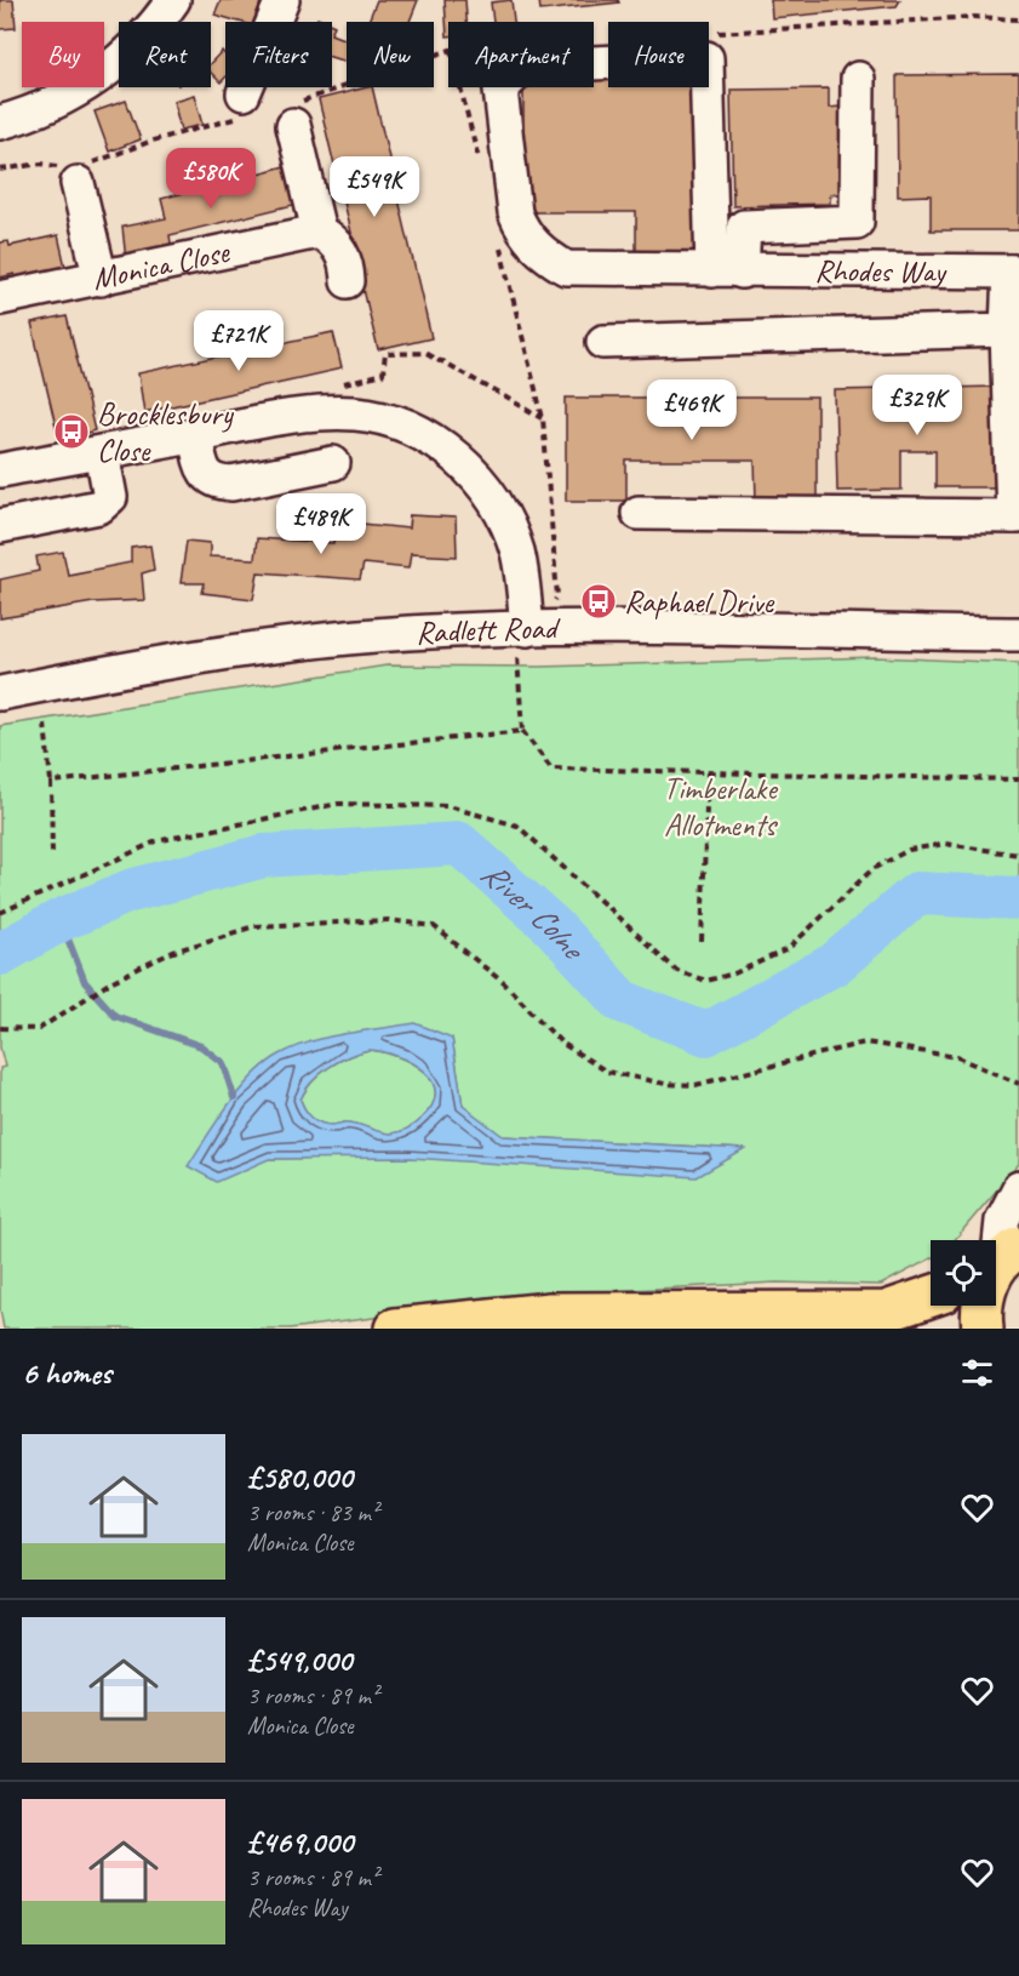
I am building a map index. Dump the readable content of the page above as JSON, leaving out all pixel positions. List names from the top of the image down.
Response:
{
  "streets": {
    "street": ["Monica Close", "Rhodes Way", "Radlett Road"]
  },
  "water": ["River Colne"],
  "parks": ["Timberlake Allotments"],
  "places": {
    "bus stop": ["Brocklesbury Close", "Raphael Drive"]
  },
  "page": {
    "chip": [
      "Buy",
      "Rent",
      "Filters",
      "New",
      "Apartment",
      "House"
    ],
    "price": [
      "£580K",
      "£549K",
      "£721K",
      "£329K",
      "£469K",
      "£489K"
    ],
    "heading": "6 homes",
    "list": [
      {
        "name": "£580,000",
        "note": "3 rooms · 83 m² · Monica Close"
      },
      {
        "name": "£549,000",
        "note": "3 rooms · 89 m² · Monica Close"
      },
      {
        "name": "£469,000",
        "note": "3 rooms · 89 m² · Rhodes Way"
      }
    ]
  }
}
